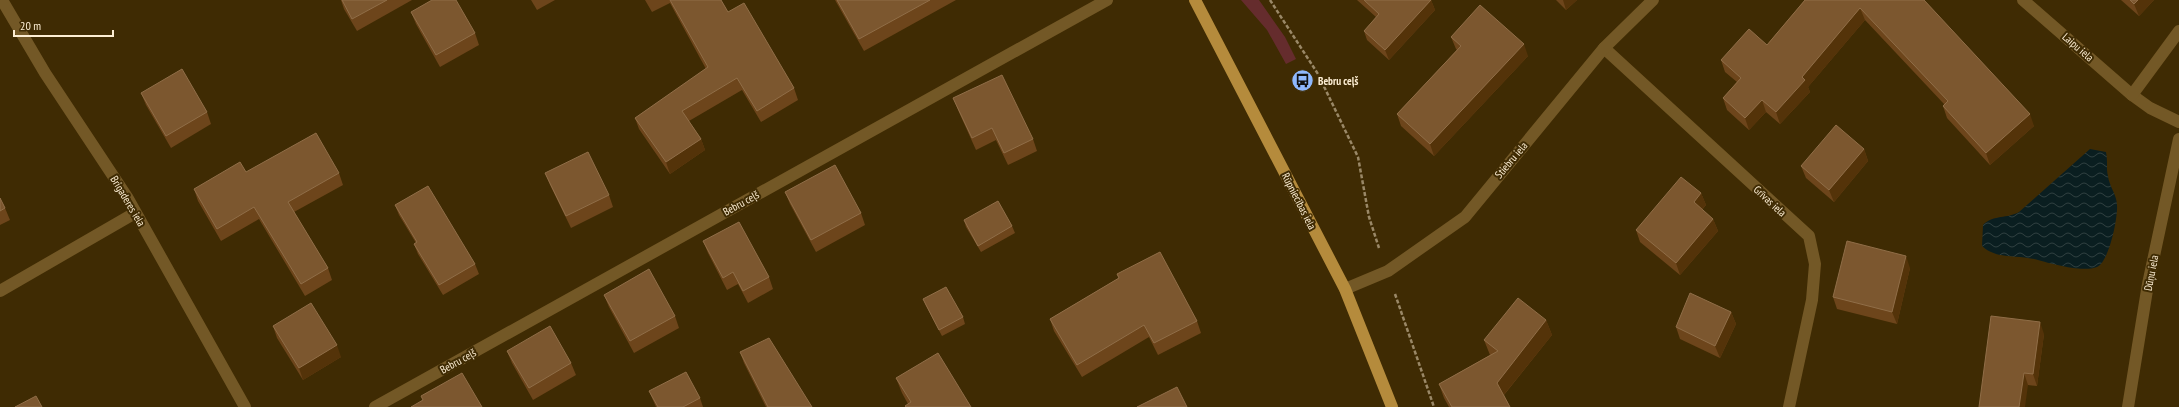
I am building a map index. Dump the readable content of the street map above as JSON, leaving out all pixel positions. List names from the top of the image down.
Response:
{
  "streets": {
    "main road": ["Rūpniecības iela"],
    "street": [
      "Laipu iela",
      "Stiebru iela",
      "Brigaderes iela",
      "Grīvas iela",
      "Bebru ceļš",
      "Dūņu iela"
    ]
  },
  "crossings": [
    ["Stiebru iela", "Rūpniecības iela"],
    ["Stiebru iela", "Grīvas iela"]
  ],
  "places": {
    "bus stop": ["Bebru ceļš"]
  },
  "scale_bar": "20 m"
}
